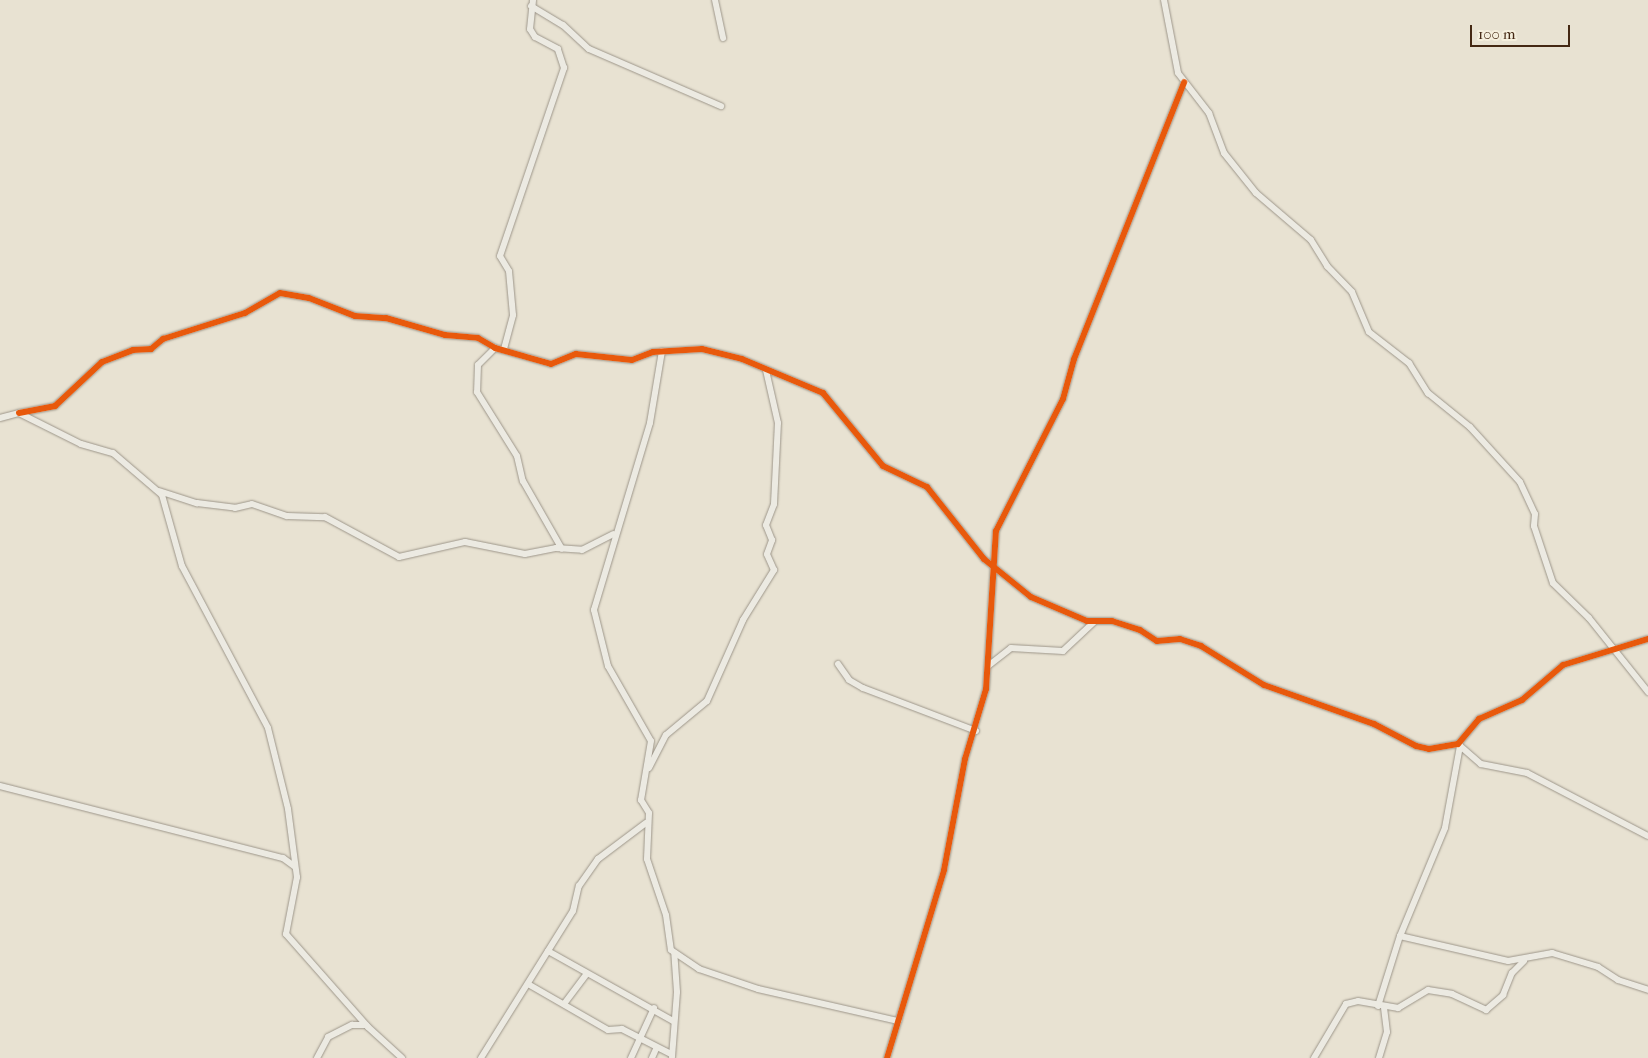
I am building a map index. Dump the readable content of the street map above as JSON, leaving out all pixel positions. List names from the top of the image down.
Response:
{
  "scale_bar": "100 m"
}
